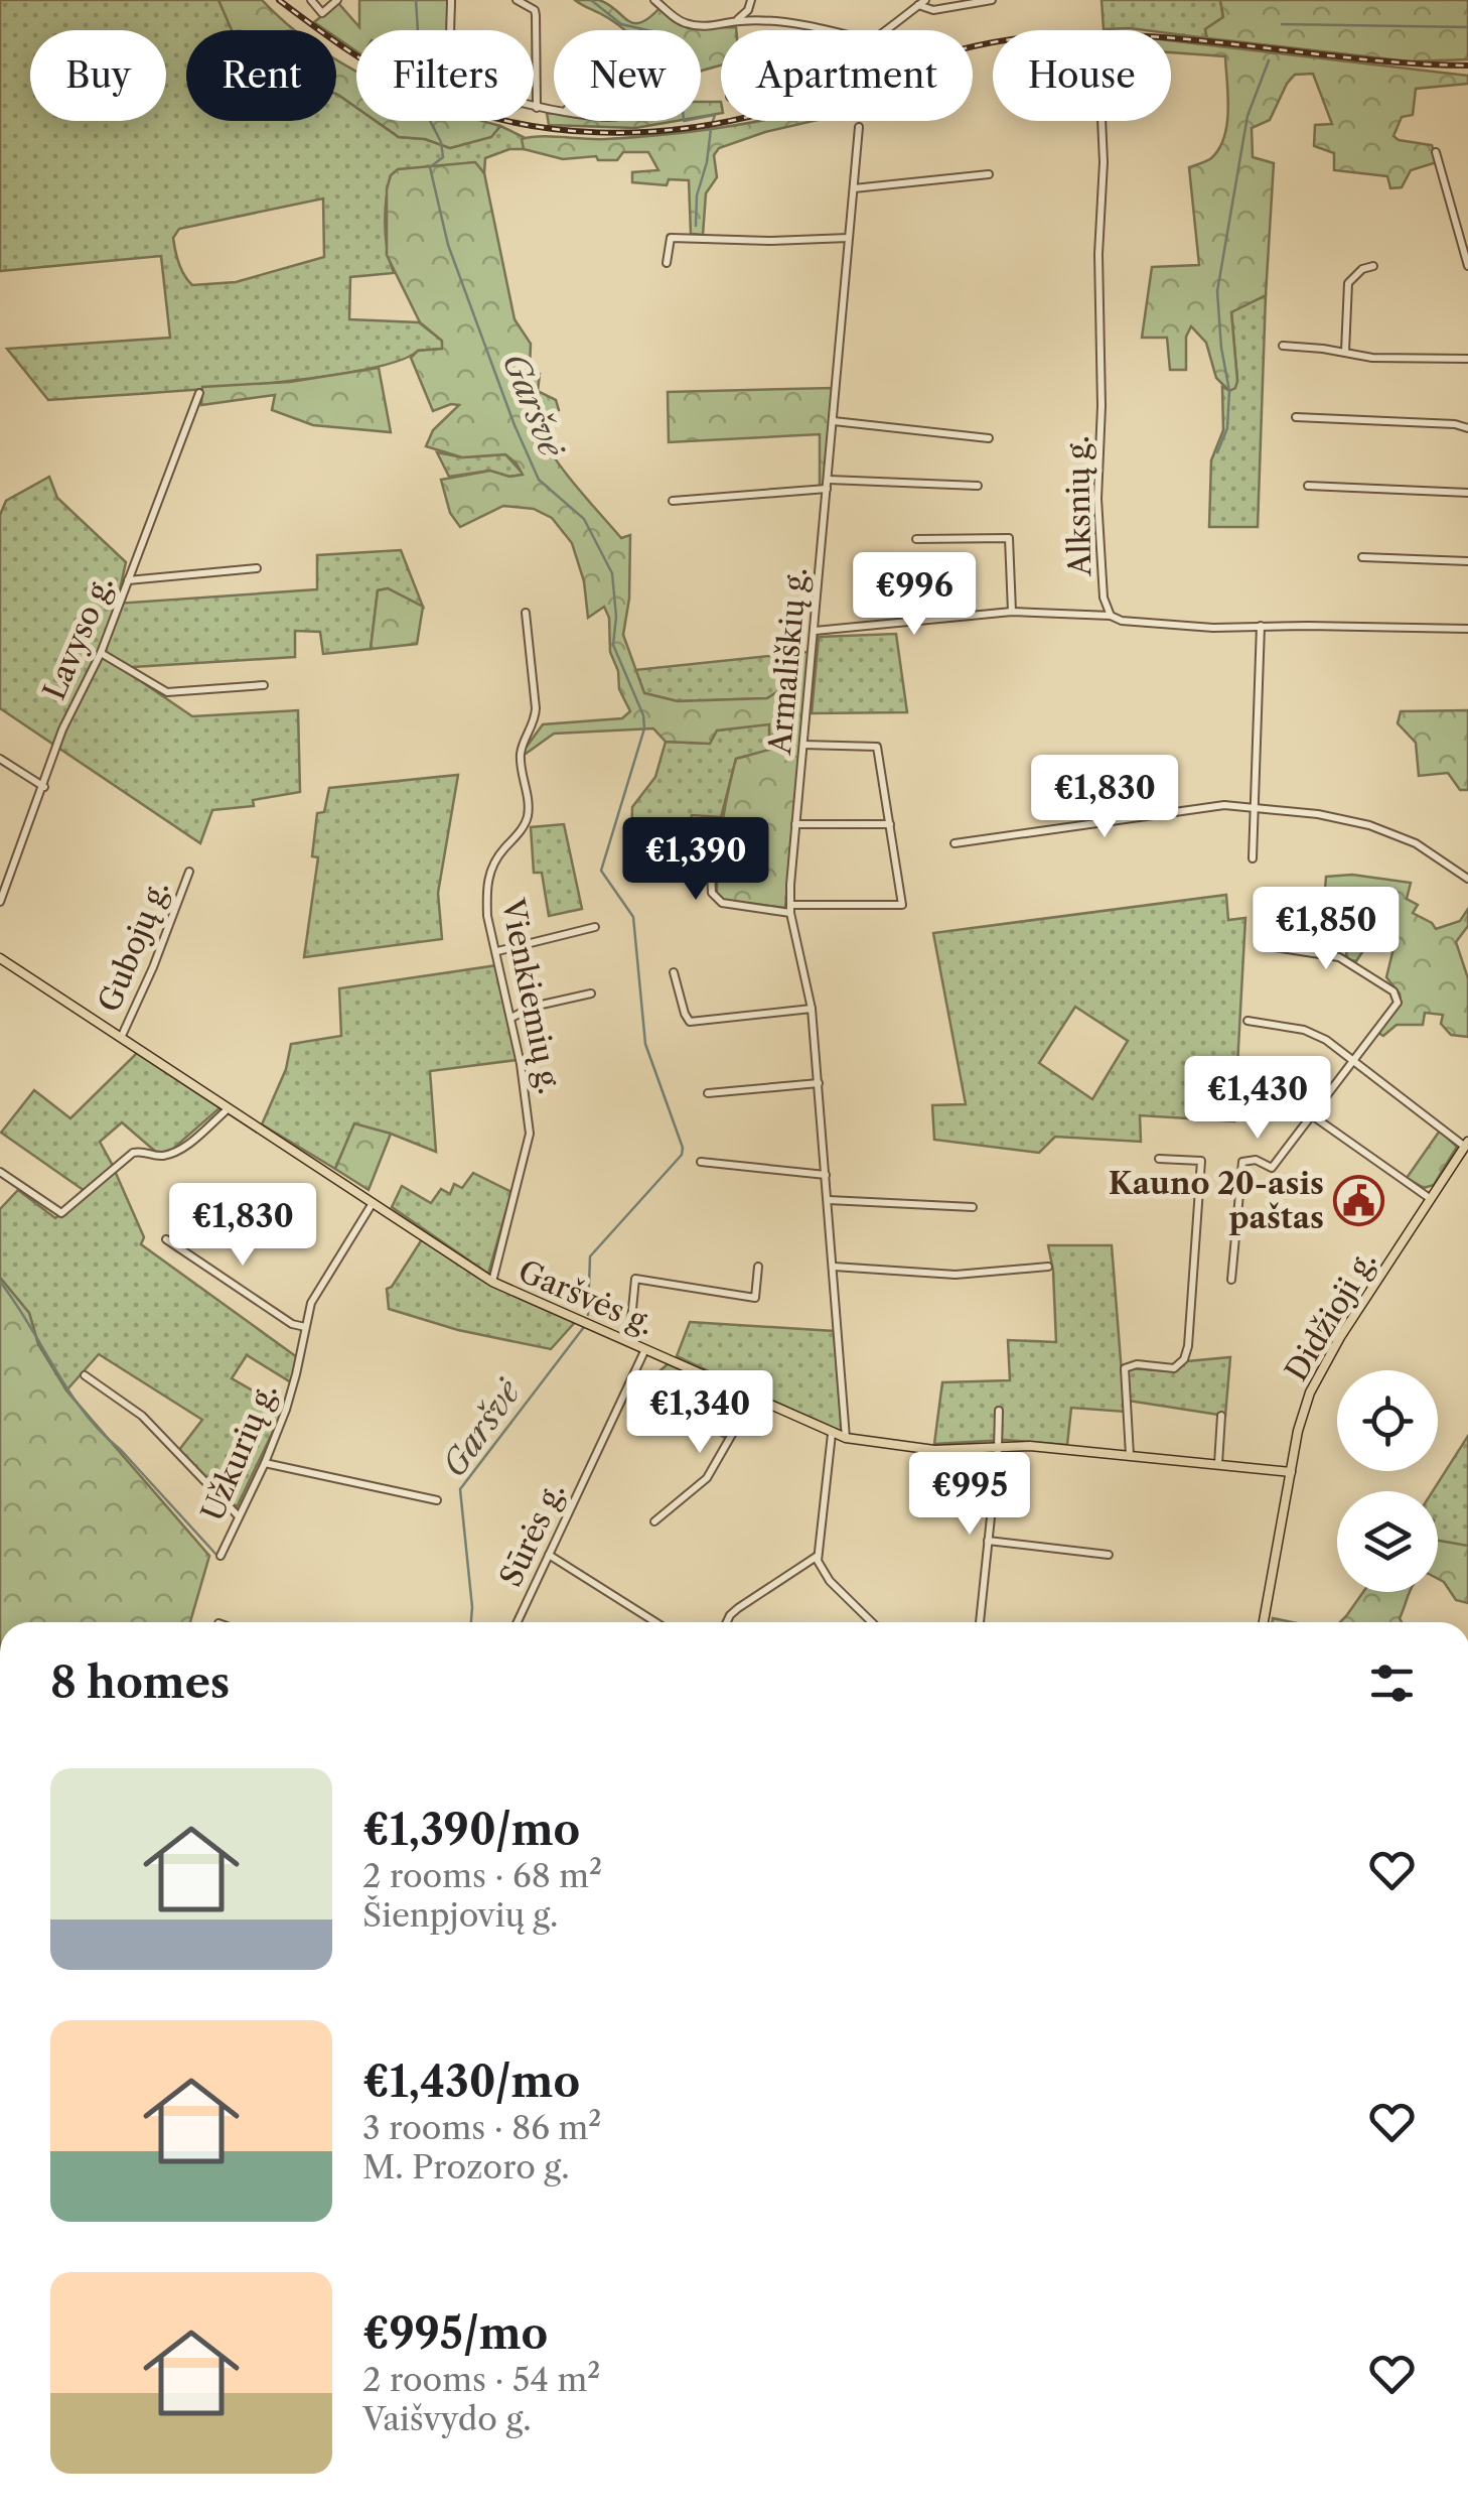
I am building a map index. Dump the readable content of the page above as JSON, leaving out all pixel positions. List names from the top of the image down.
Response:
{
  "streets": {
    "main road": ["Garšvės g.", "Didžioji g."],
    "street": [
      "Alksnių g.",
      "Lavyso g.",
      "Armališkių g.",
      "Gubojų g.",
      "Vienkiemių g.",
      "Užkurių g.",
      "Sūrės g."
    ]
  },
  "crossings": [
    ["Armališkių g.", "Garšvės g."],
    ["Gubojų g.", "Garšvės g."],
    ["Vienkiemių g.", "Garšvės g."],
    ["Garšvės g.", "Didžioji g."],
    ["Garšvės g.", "Užkurių g."],
    ["Garšvės g.", "Sūrės g."]
  ],
  "water": ["Garšvė"],
  "places": {
    "public building": ["Kauno 20-asis paštas"]
  },
  "page": {
    "chip": [
      "Buy",
      "Rent",
      "Filters",
      "New",
      "Apartment",
      "House"
    ],
    "price": [
      "€996",
      "€1,830",
      "€1,390",
      "€1,850",
      "€1,430",
      "€1,830",
      "€1,340",
      "€995"
    ],
    "heading": "8 homes",
    "list": [
      {
        "name": "€1,390/mo",
        "note": "2 rooms · 68 m² · Šienpjovių g."
      },
      {
        "name": "€1,430/mo",
        "note": "3 rooms · 86 m² · M. Prozoro g."
      },
      {
        "name": "€995/mo",
        "note": "2 rooms · 54 m² · Vaišvydo g."
      }
    ]
  }
}
